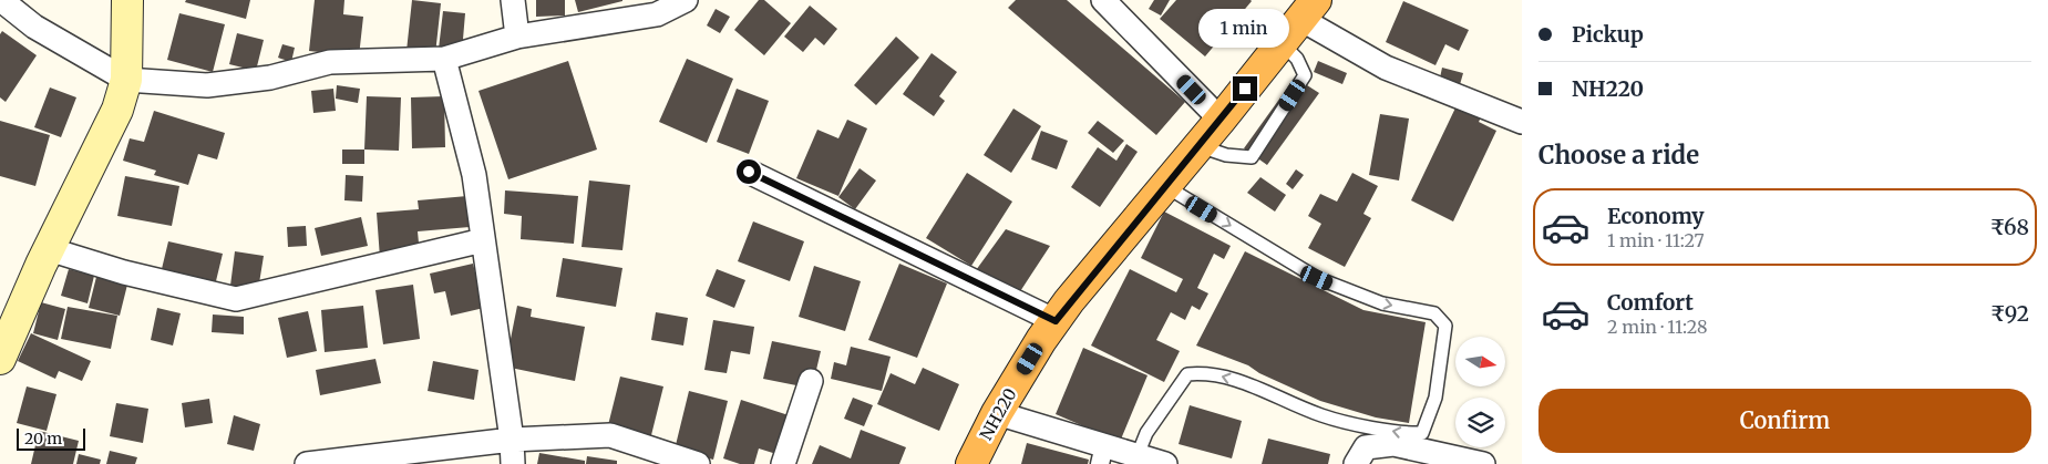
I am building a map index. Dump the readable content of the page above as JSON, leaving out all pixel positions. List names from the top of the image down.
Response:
{
  "streets": {
    "highway": ["NH220"]
  },
  "scale_bar": "20 m",
  "north": "right",
  "page": {
    "banner": ["Pickup", "NH220"],
    "bubble": "1 min",
    "heading": "Choose a ride",
    "list": [
      {
        "name": "Economy",
        "note": "1 min · 11:27",
        "value": "₹68"
      },
      {
        "name": "Comfort",
        "note": "2 min · 11:28",
        "value": "₹92"
      }
    ],
    "buttons": "Confirm",
    "scale": "20 m"
  }
}
